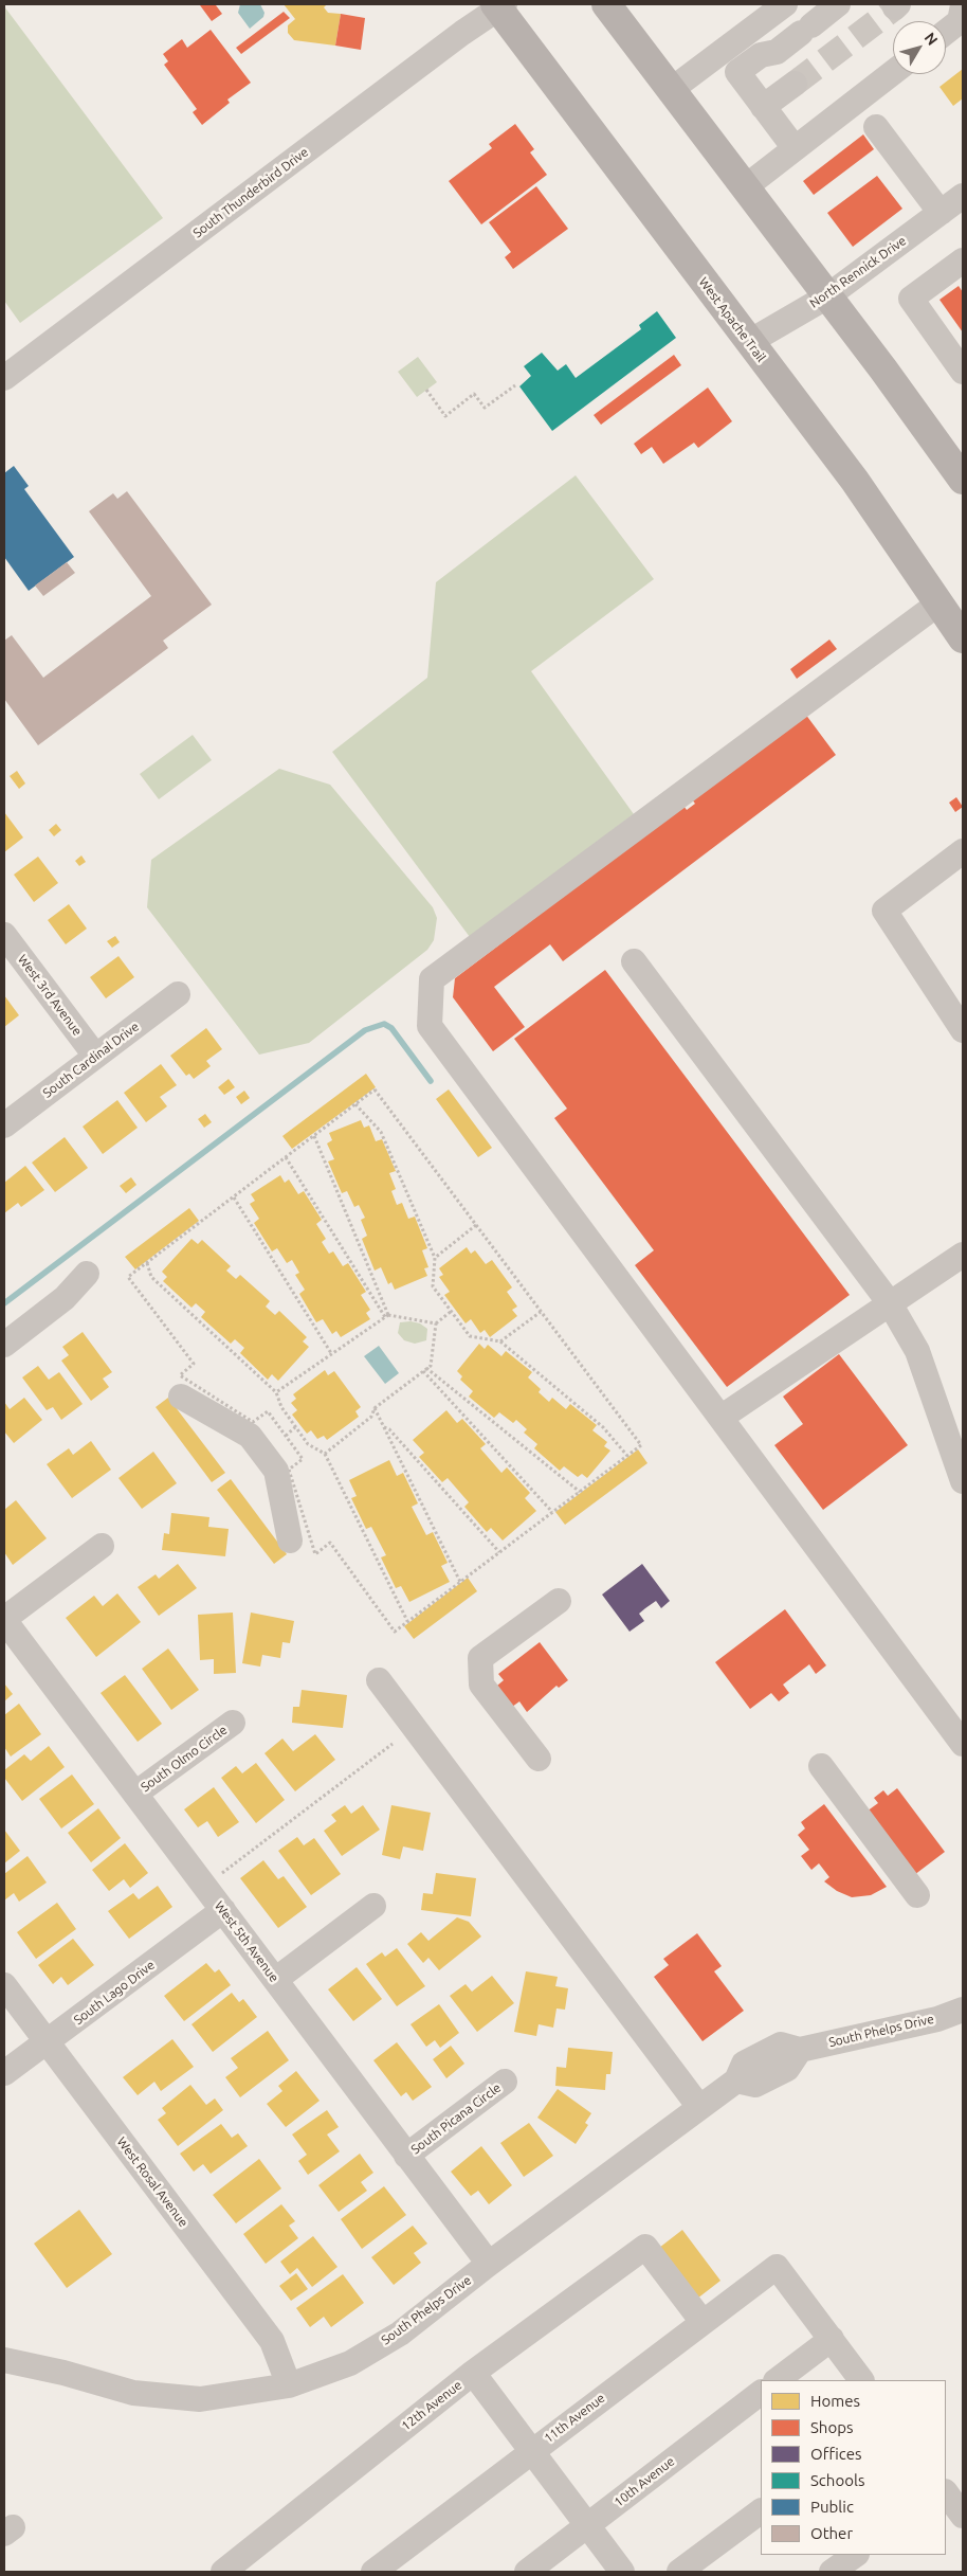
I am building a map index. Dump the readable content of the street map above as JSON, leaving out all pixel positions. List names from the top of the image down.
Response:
{
  "streets": {
    "main road": ["West Apache Trail"],
    "street": [
      "South Thunderbird Drive",
      "North Rennick Drive",
      "West 3rd Avenue",
      "South Cardinal Drive",
      "South Olmo Circle",
      "West 5th Avenue",
      "South Lago Drive",
      "South Phelps Drive",
      "South Picana Circle",
      "West Rosal Avenue",
      "12th Avenue",
      "11th Avenue",
      "10th Avenue"
    ]
  },
  "crossings": [
    ["South Thunderbird Drive", "West Apache Trail"],
    ["North Rennick Drive", "West Apache Trail"],
    ["West 3rd Avenue", "South Cardinal Drive"],
    ["South Olmo Circle", "West 5th Avenue"],
    ["West 5th Avenue", "South Lago Drive"],
    ["West 5th Avenue", "South Phelps Drive"],
    ["West 5th Avenue", "South Picana Circle"],
    ["South Lago Drive", "West Rosal Avenue"],
    ["South Phelps Drive", "West Rosal Avenue"],
    ["12th Avenue", "11th Avenue"]
  ],
  "legend": [
    "Homes",
    "Shops",
    "Offices",
    "Schools",
    "Public",
    "Other"
  ],
  "north": "top right"
}
